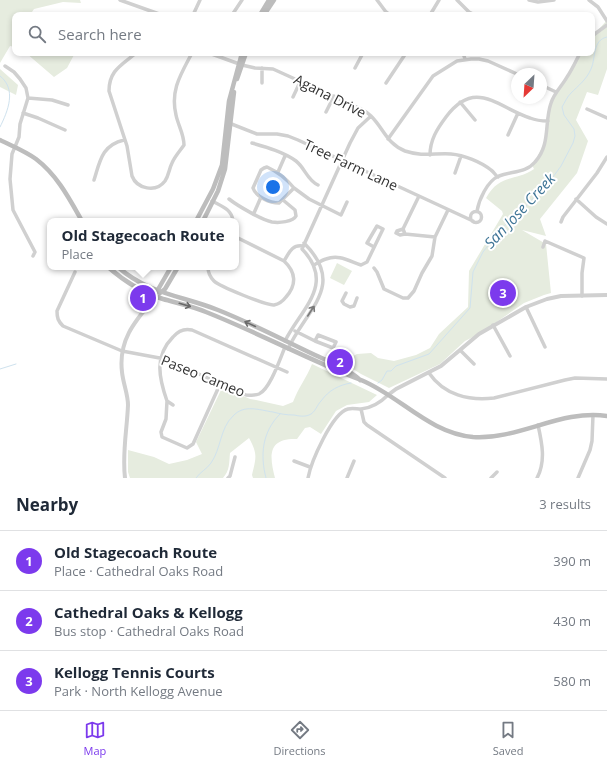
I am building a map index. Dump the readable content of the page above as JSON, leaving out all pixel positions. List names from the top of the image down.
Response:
{
  "streets": {
    "street": ["Agana Drive", "Tree Farm Lane", "Paseo Cameo"]
  },
  "water": ["San Jose Creek"],
  "north": "bottom left",
  "page": {
    "search": "Search here",
    "popup": ["Old Stagecoach Route", "Place"],
    "pins": ["3", "1", "2"],
    "heading": ["Nearby", "3 results"],
    "list": [
      {
        "mark": "1",
        "name": "Old Stagecoach Route",
        "note": "Place · Cathedral Oaks Road",
        "value": "390 m"
      },
      {
        "mark": "2",
        "name": "Cathedral Oaks & Kellogg",
        "note": "Bus stop · Cathedral Oaks Road",
        "value": "430 m"
      },
      {
        "mark": "3",
        "name": "Kellogg Tennis Courts",
        "note": "Park · North Kellogg Avenue",
        "value": "580 m"
      }
    ],
    "nav": ["Map", "Directions", "Saved"]
  }
}
